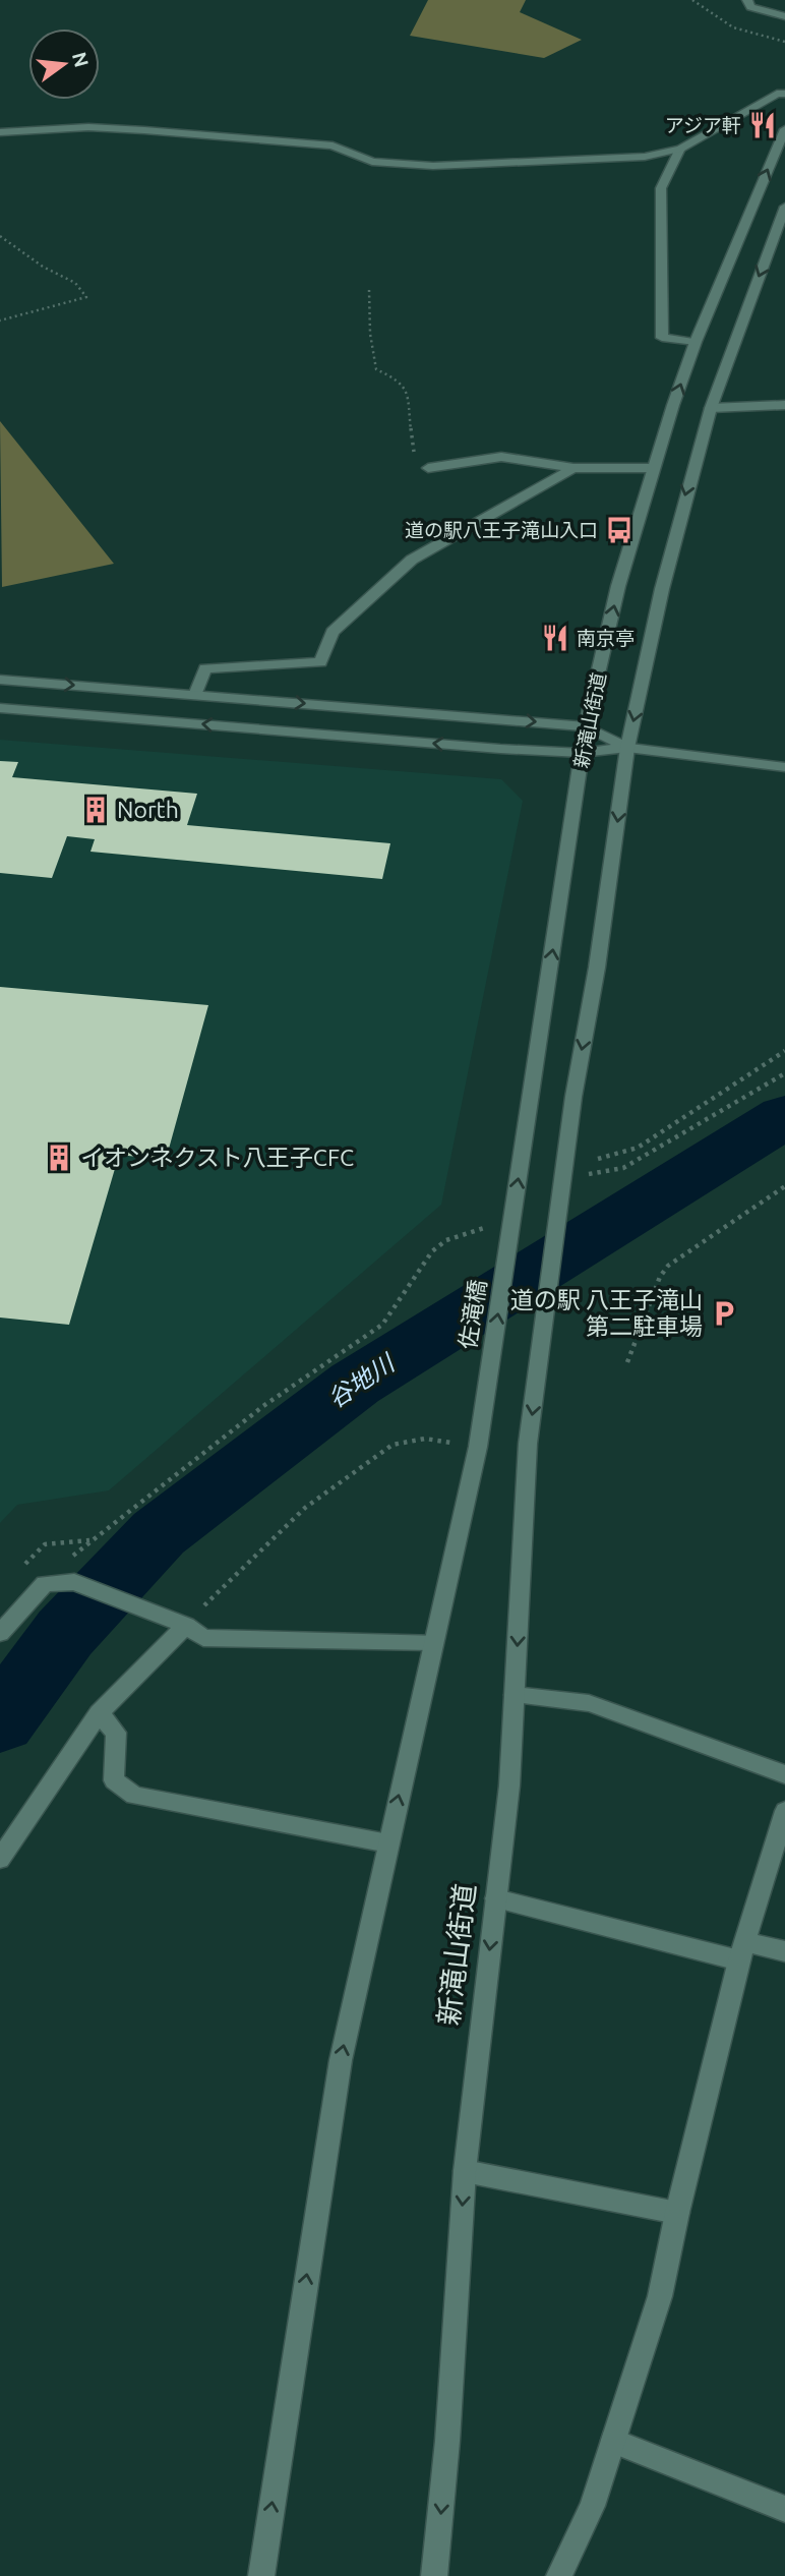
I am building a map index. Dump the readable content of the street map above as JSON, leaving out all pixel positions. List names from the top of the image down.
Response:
{
  "streets": {
    "main road": ["新滝山街道", "佐滝橋"]
  },
  "crossings": [
    ["新滝山街道", "佐滝橋"]
  ],
  "one_way": ["佐滝橋"],
  "water": ["谷地川"],
  "places": {
    "restaurant": ["アジア軒", "南京亭"],
    "bus stop": ["道の駅八王子滝山入口"],
    "building": ["North", "イオンネクスト八王子CFC"],
    "parking": ["道の駅 八王子滝山 第二駐車場"]
  },
  "north": "right"
}
